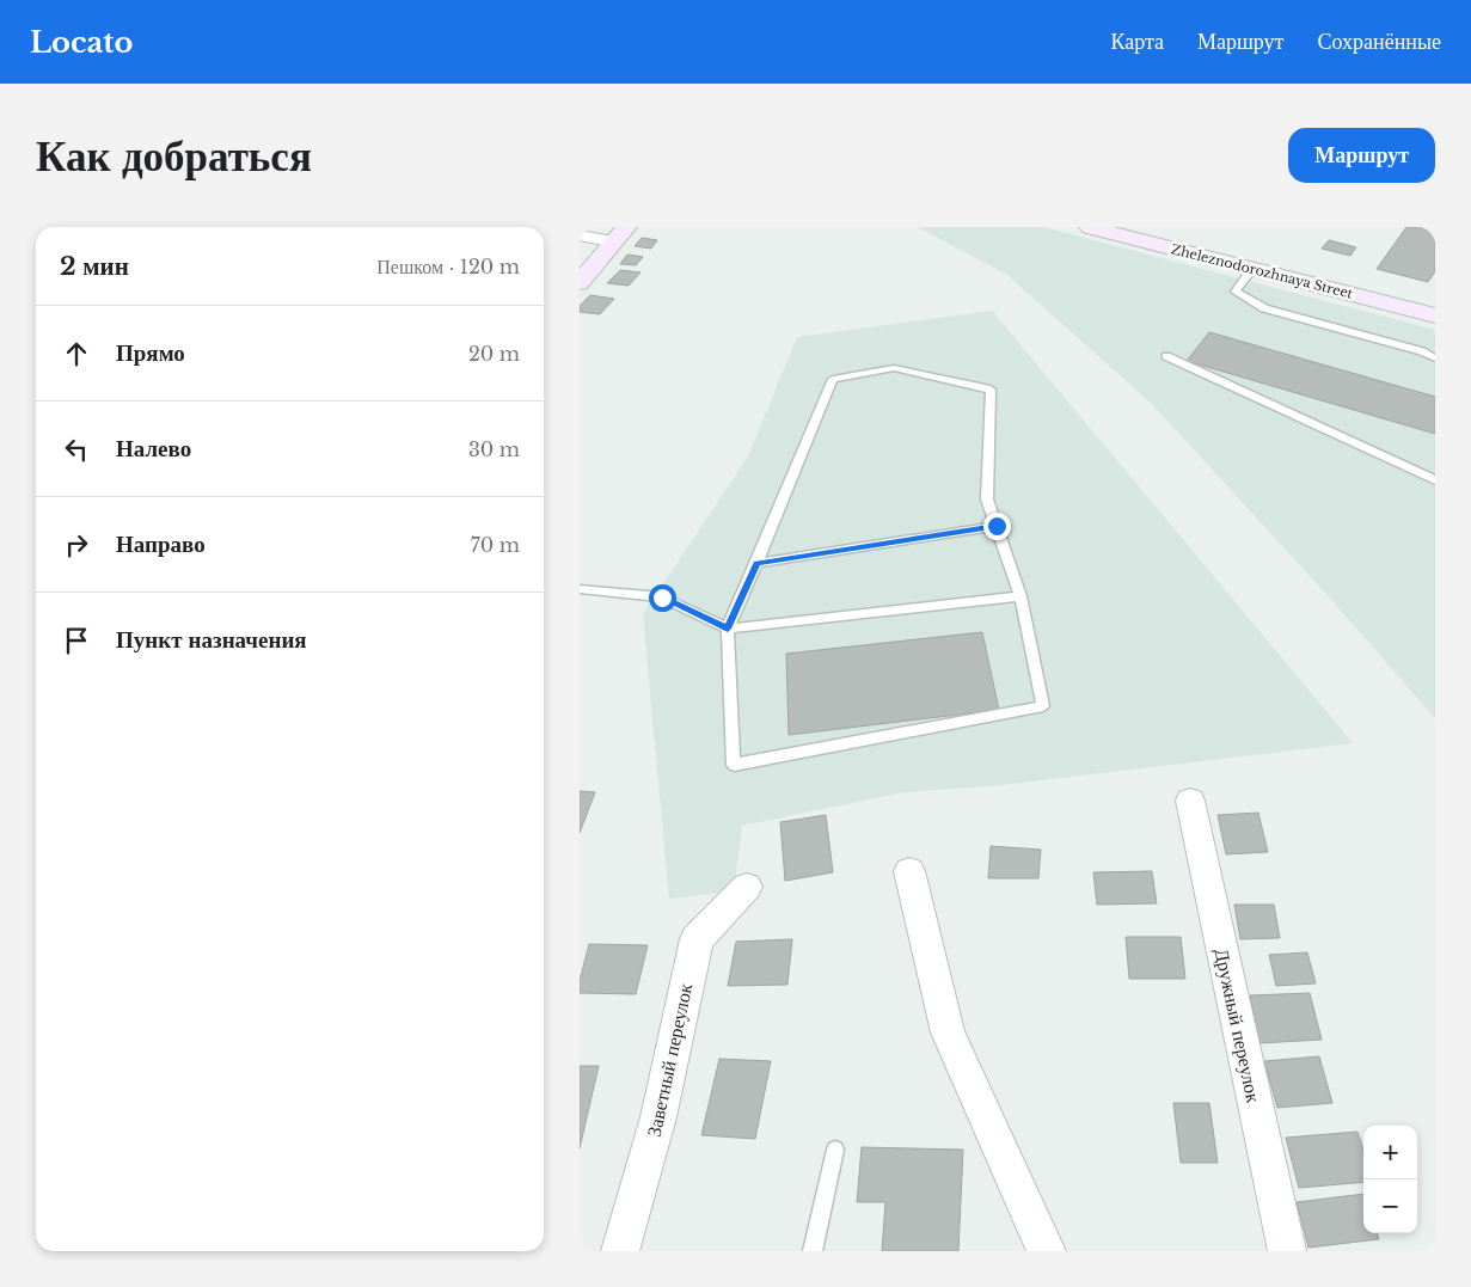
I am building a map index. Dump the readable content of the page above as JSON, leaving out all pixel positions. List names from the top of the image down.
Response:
{
  "streets": {
    "street": ["Zheleznodorozhnaya Street", "Дружный переулок", "Заветный переулок"]
  },
  "page": {
    "header": "Locato",
    "nav": ["Карта", "Маршрут", "Сохранённые"],
    "buttons": "Маршрут",
    "title": "Как добраться",
    "heading": ["2 мин", "Пешком · 120 m"],
    "list": [
      ["Прямо", "20 m"],
      ["Налево", "30 m"],
      ["Направо", "70 m"],
      "Пункт назначения"
    ],
    "map_buttons": ["+", "−"]
  }
}
